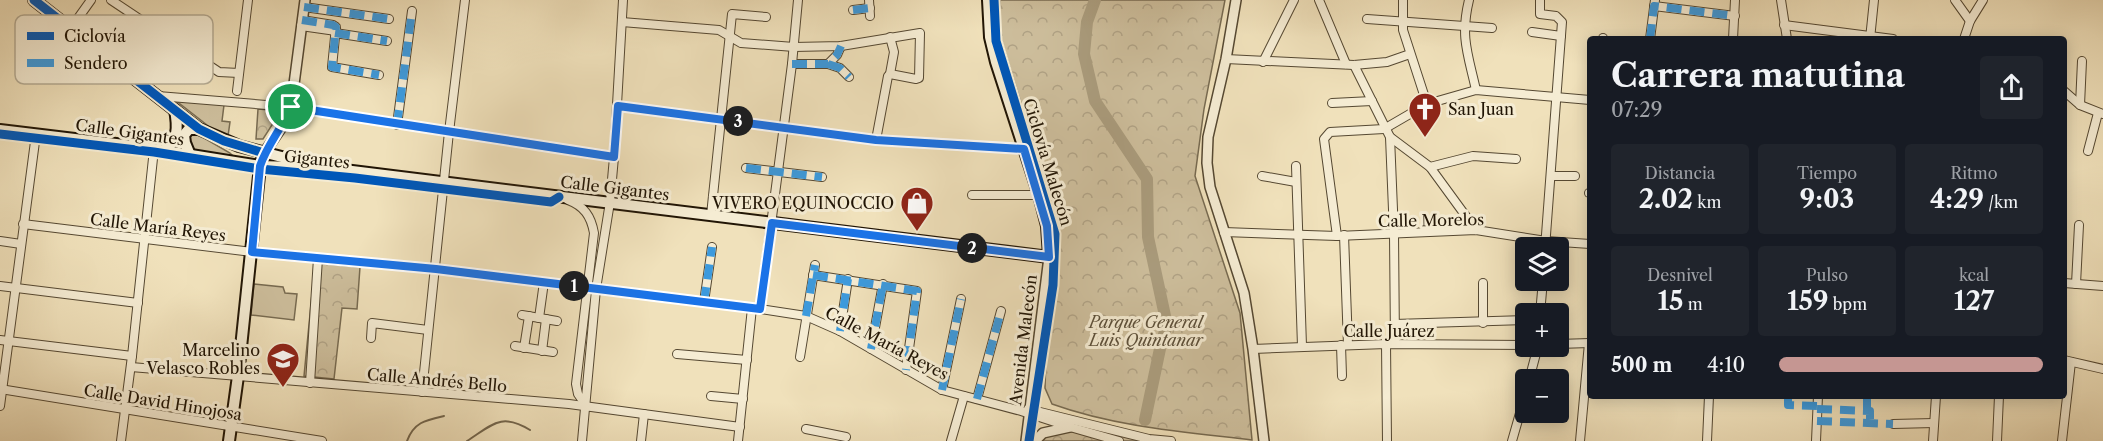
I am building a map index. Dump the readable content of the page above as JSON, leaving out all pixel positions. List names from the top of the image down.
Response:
{
  "streets": {
    "main road": ["Calle Gigantes", "Avenida Malecón"],
    "street": [
      "Calle Morelos",
      "Calle María Reyes",
      "Calle Juárez",
      "Calle Andrés Bello",
      "Calle David Hinojosa"
    ],
    "cycle path": ["Gigantes", "Ciclovía Malecón"]
  },
  "crossings": [
    ["Calle Gigantes", "Avenida Malecón"],
    ["Calle María Reyes", "Avenida Malecón"]
  ],
  "parks": ["Parque General Luis Quintanar"],
  "places": {
    "church": ["San Juan"],
    "shop": ["VIVERO EQUINOCCIO"],
    "school or university": ["Marcelino Velasco Robles"]
  },
  "legend": ["Ciclovía", "Sendero"],
  "page": {
    "heading": ["Carrera matutina", "07:29"],
    "pins": ["3", "2", "1"],
    "stats": [
      ["Distancia", "2.02 km"],
      ["Tiempo", "9:03"],
      ["Ritmo", "4:29 /km"],
      ["Desnivel", "15 m"],
      ["Pulso", "159 bpm"],
      ["kcal", "127"]
    ],
    "map_buttons": ["+", "−"],
    "list": [
      {
        "name": "500 m",
        "note": "4:10"
      }
    ]
  }
}
